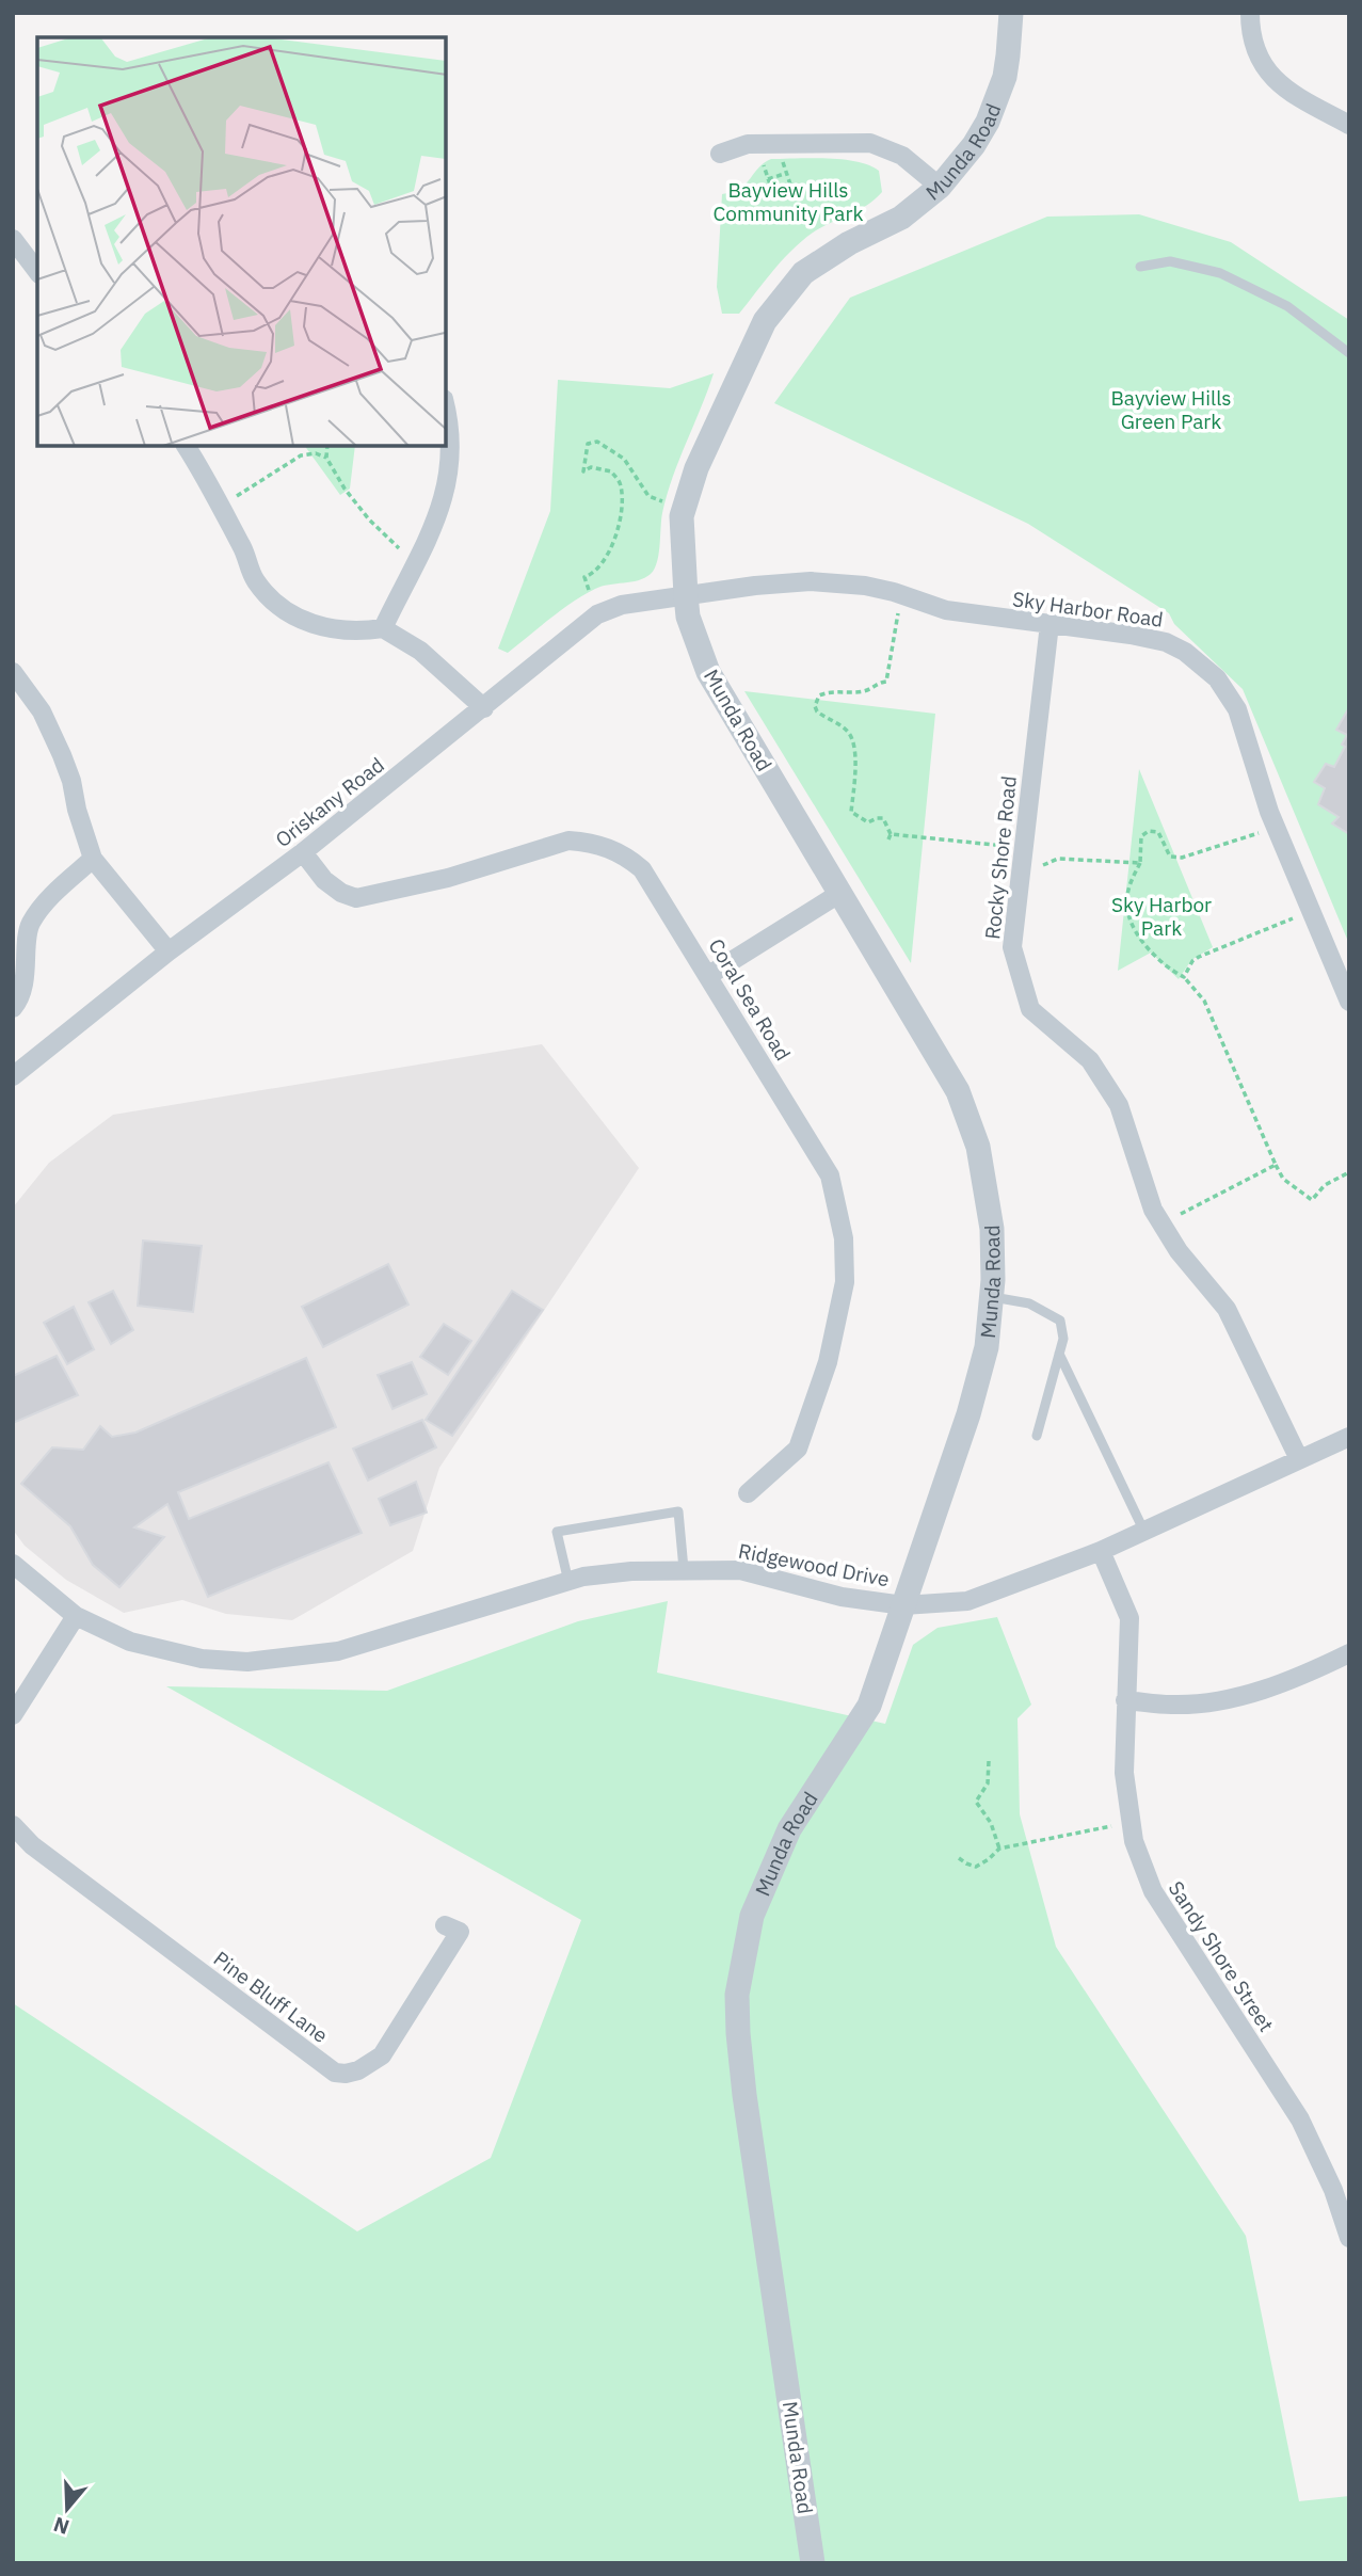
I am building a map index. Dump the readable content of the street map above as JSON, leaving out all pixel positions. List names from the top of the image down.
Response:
{
  "streets": {
    "street": [
      "Munda Road",
      "Sky Harbor Road",
      "Oriskany Road",
      "Rocky Shore Road",
      "Coral Sea Road",
      "Ridgewood Drive",
      "Sandy Shore Street",
      "Pine Bluff Lane"
    ]
  },
  "crossings": [
    ["Munda Road", "Sky Harbor Road"],
    ["Munda Road", "Oriskany Road"],
    ["Munda Road", "Ridgewood Drive"],
    ["Sky Harbor Road", "Oriskany Road"],
    ["Sky Harbor Road", "Rocky Shore Road"],
    ["Oriskany Road", "Coral Sea Road"],
    ["Rocky Shore Road", "Ridgewood Drive"],
    ["Ridgewood Drive", "Sandy Shore Street"]
  ],
  "parks": ["Bayview Hills Community Park", "Bayview Hills Green Park", "Sky Harbor Park"],
  "north": "bottom"
}
